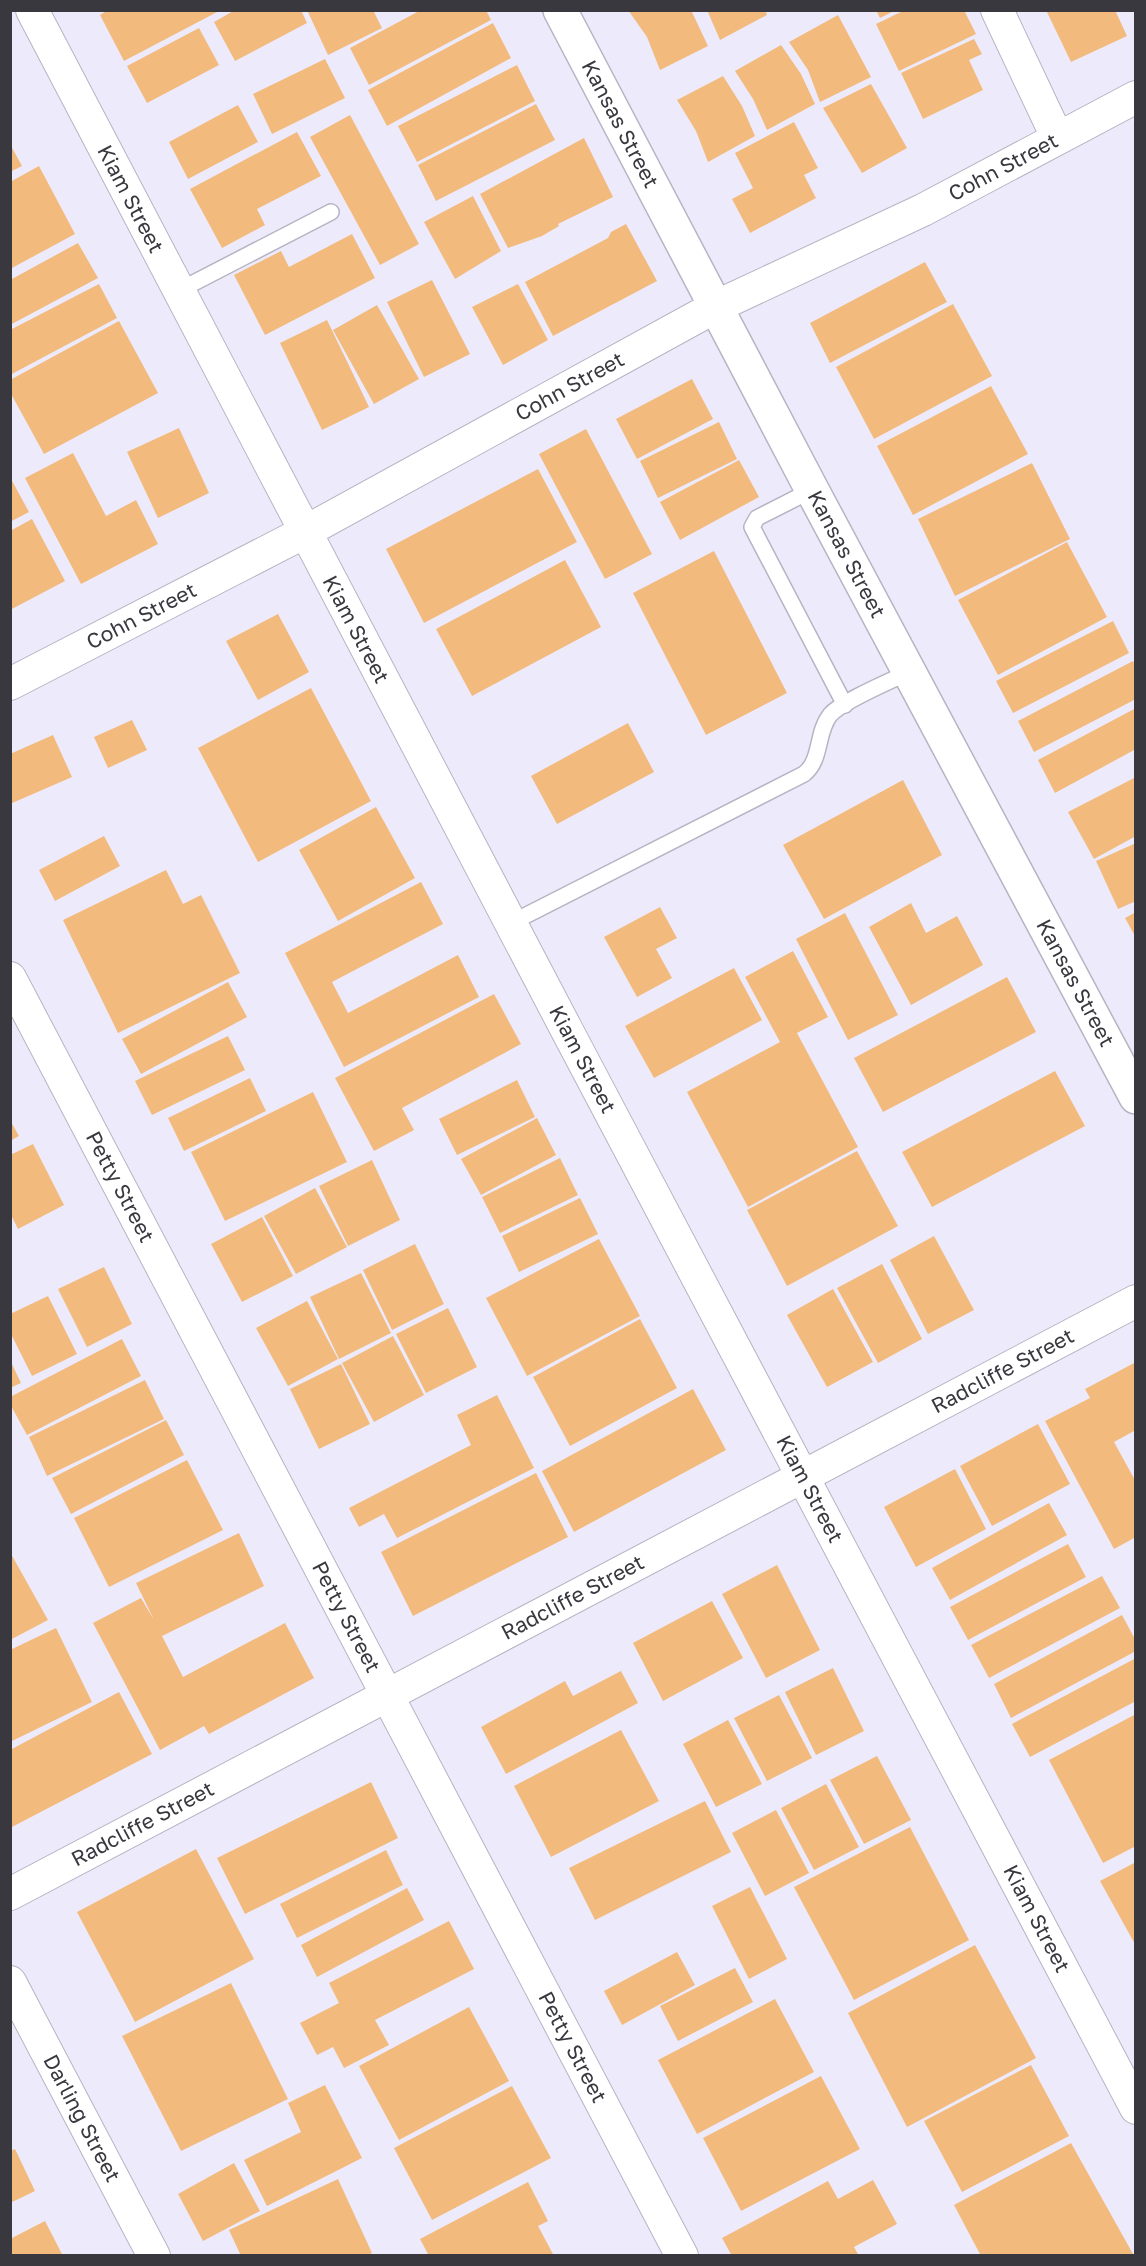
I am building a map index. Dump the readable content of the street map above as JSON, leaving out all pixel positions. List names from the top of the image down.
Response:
{
  "streets": {
    "street": [
      "Kansas Street",
      "Cohn Street",
      "Kiam Street",
      "Petty Street",
      "Radcliffe Street",
      "Darling Street"
    ]
  },
  "crossings": [
    ["Kansas Street", "Cohn Street"],
    ["Cohn Street", "Kiam Street"],
    ["Kiam Street", "Radcliffe Street"],
    ["Petty Street", "Radcliffe Street"]
  ]
}
